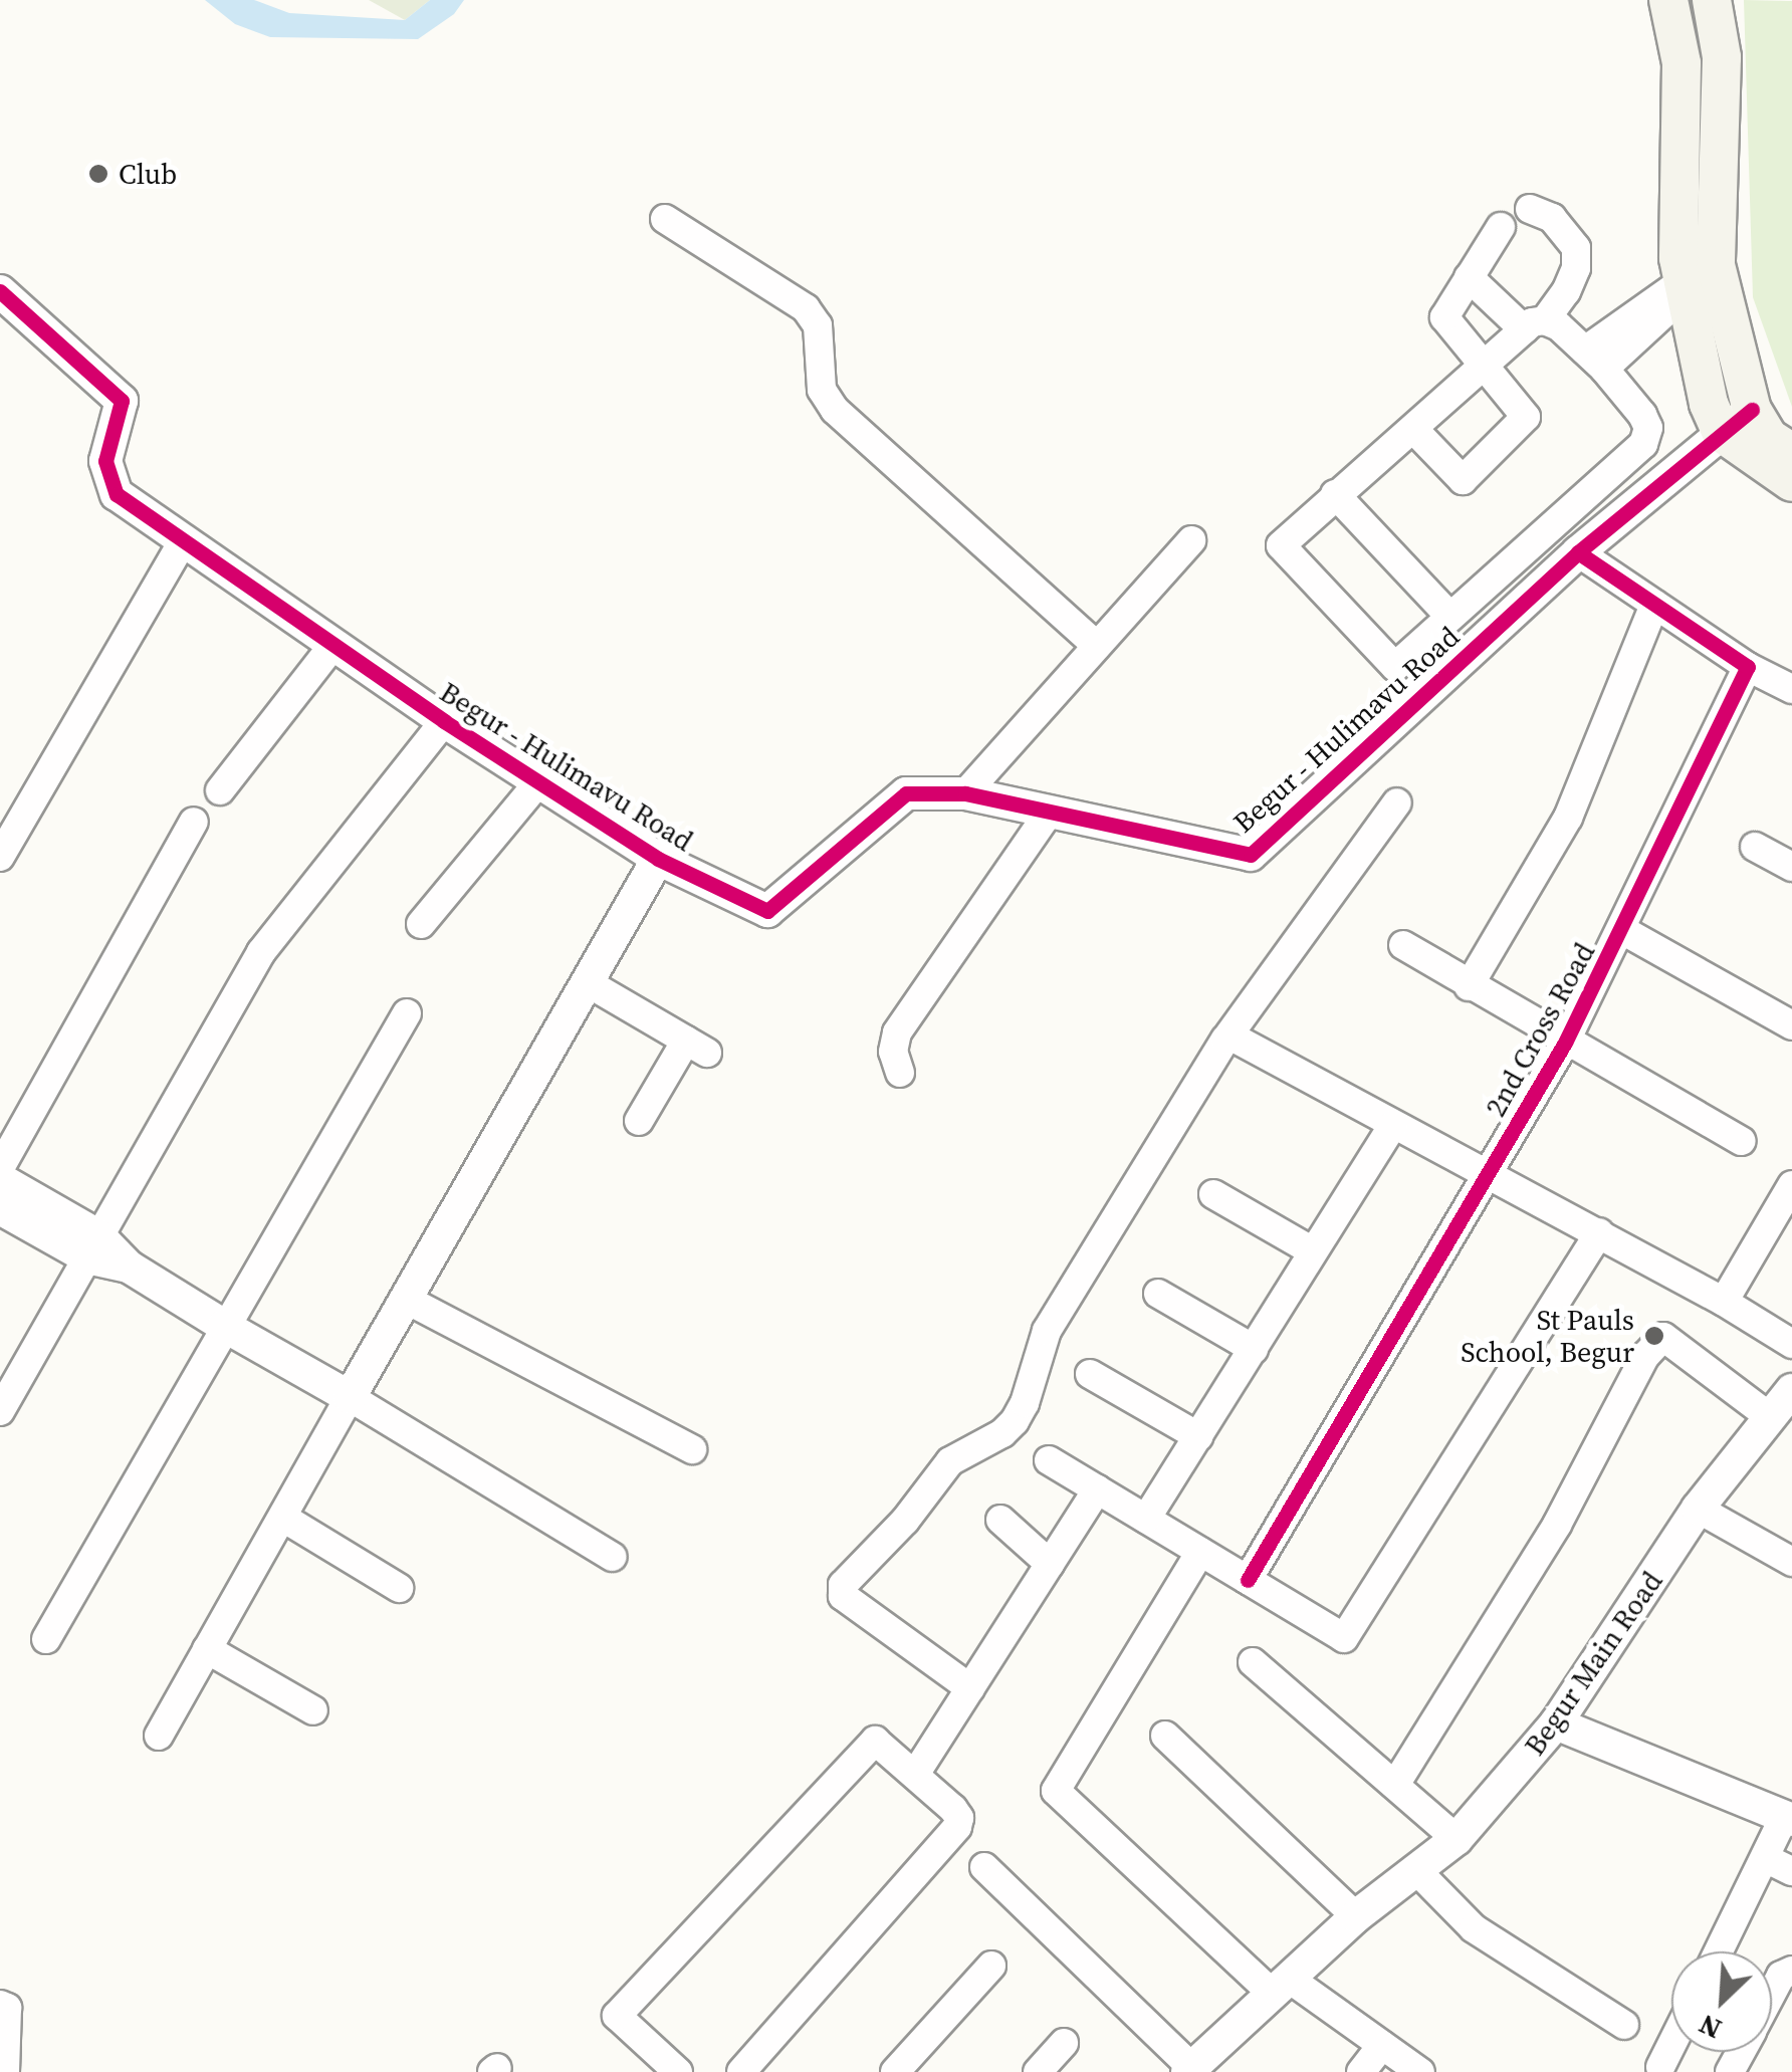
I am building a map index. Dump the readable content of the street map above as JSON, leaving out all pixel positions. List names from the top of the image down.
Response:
{
  "streets": {
    "street": ["Begur - Hulimavu Road", "2nd Cross Road", "Begur Main Road"]
  },
  "places": ["Club", "St Pauls School, Begur"],
  "north": "bottom left"
}
